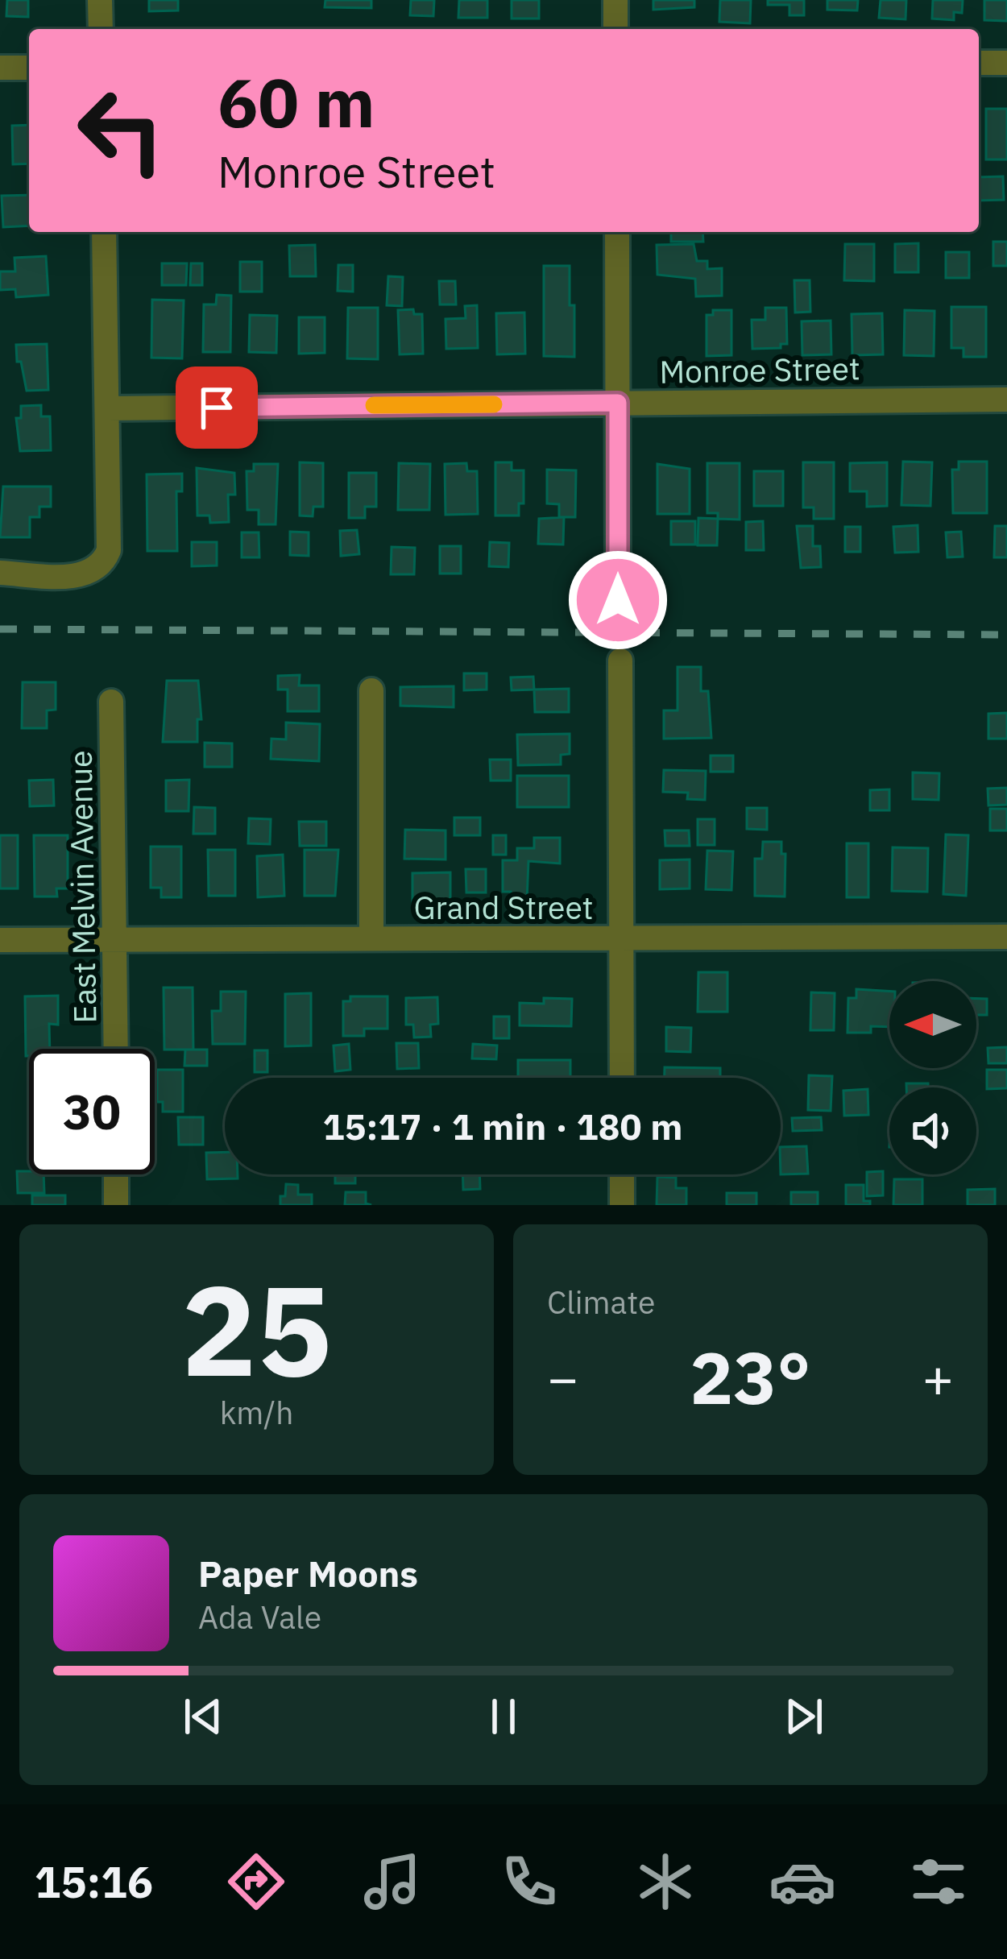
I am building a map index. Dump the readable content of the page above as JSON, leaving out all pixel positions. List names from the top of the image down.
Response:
{
  "streets": {
    "street": ["Monroe Street", "East Melvin Avenue", "Grand Street"]
  },
  "crossings": [
    ["East Melvin Avenue", "Grand Street"]
  ],
  "north": "left",
  "page": {
    "turn": ["60 m", "Monroe Street"],
    "limit": "30",
    "trip": "15:17 · 1 min · 180 m",
    "tile": [
      ["25", "km/h"],
      "Climate"
    ],
    "heat": ["−", "23°", "+"],
    "song": ["Paper Moons", "Ada Vale"],
    "tabs": "15:16"
  }
}
